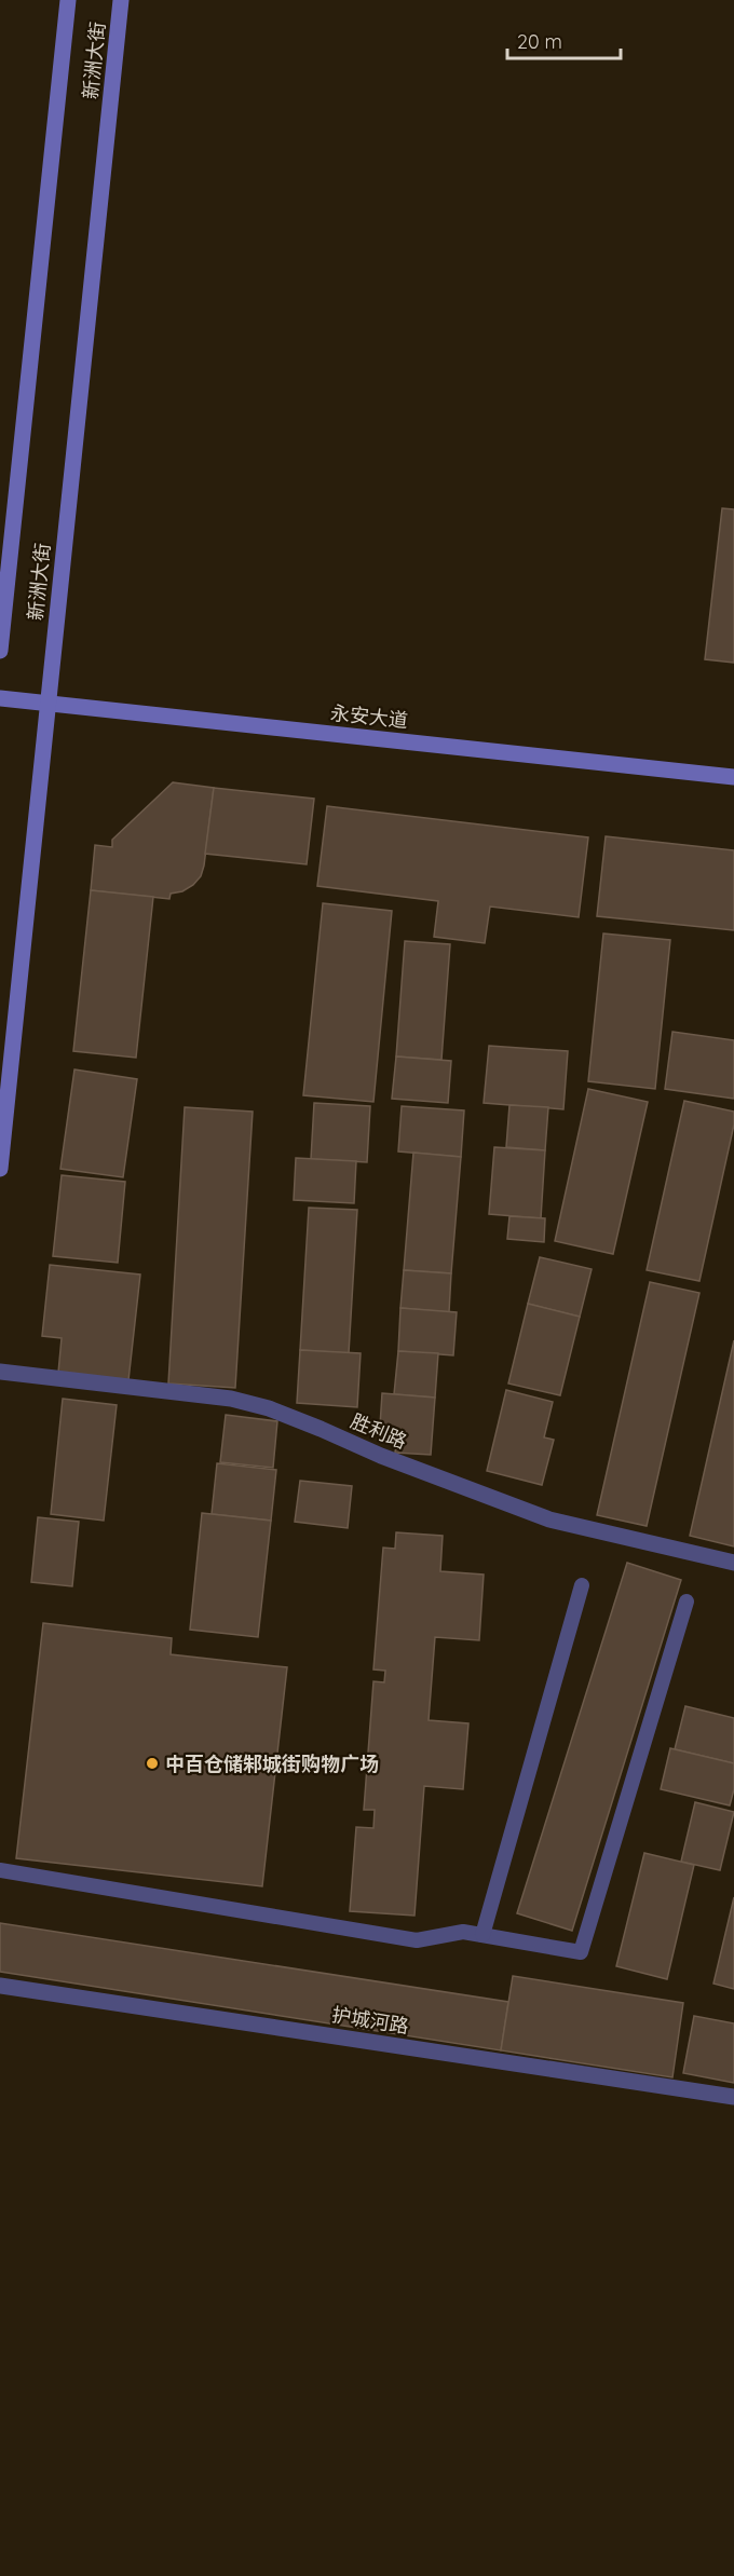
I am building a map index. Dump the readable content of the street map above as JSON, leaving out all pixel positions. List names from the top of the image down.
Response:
{
  "streets": {
    "main road": ["新洲大街", "永安大道"],
    "street": ["胜利路", "护城河路"]
  },
  "crossings": [
    ["新洲大街", "永安大道"]
  ],
  "places": ["中百仓储邾城街购物广场"],
  "scale_bar": "20 m"
}
